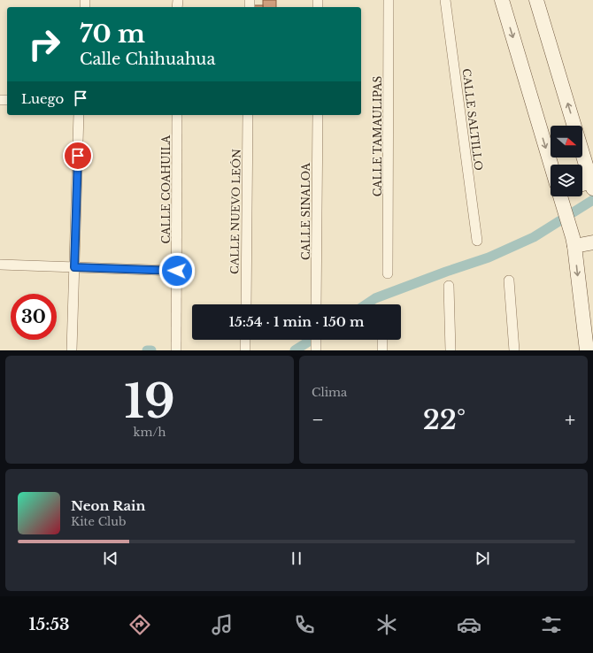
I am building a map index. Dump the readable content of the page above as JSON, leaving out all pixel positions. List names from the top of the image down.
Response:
{
  "streets": {
    "street": [
      "CALLE SALTILLO",
      "CALLE TAMAULIPAS",
      "CALLE COAHUILA",
      "CALLE NUEVO LEÓN",
      "CALLE SINALOA"
    ]
  },
  "north": "right",
  "page": {
    "turn": ["70 m", "Calle Chihuahua"],
    "then": "Luego",
    "limit": "30",
    "trip": "15:54 · 1 min · 150 m",
    "tile": [
      ["19", "km/h"],
      "Clima"
    ],
    "heat": ["−", "22°", "+"],
    "song": ["Neon Rain", "Kite Club"],
    "tabs": "15:53"
  }
}
